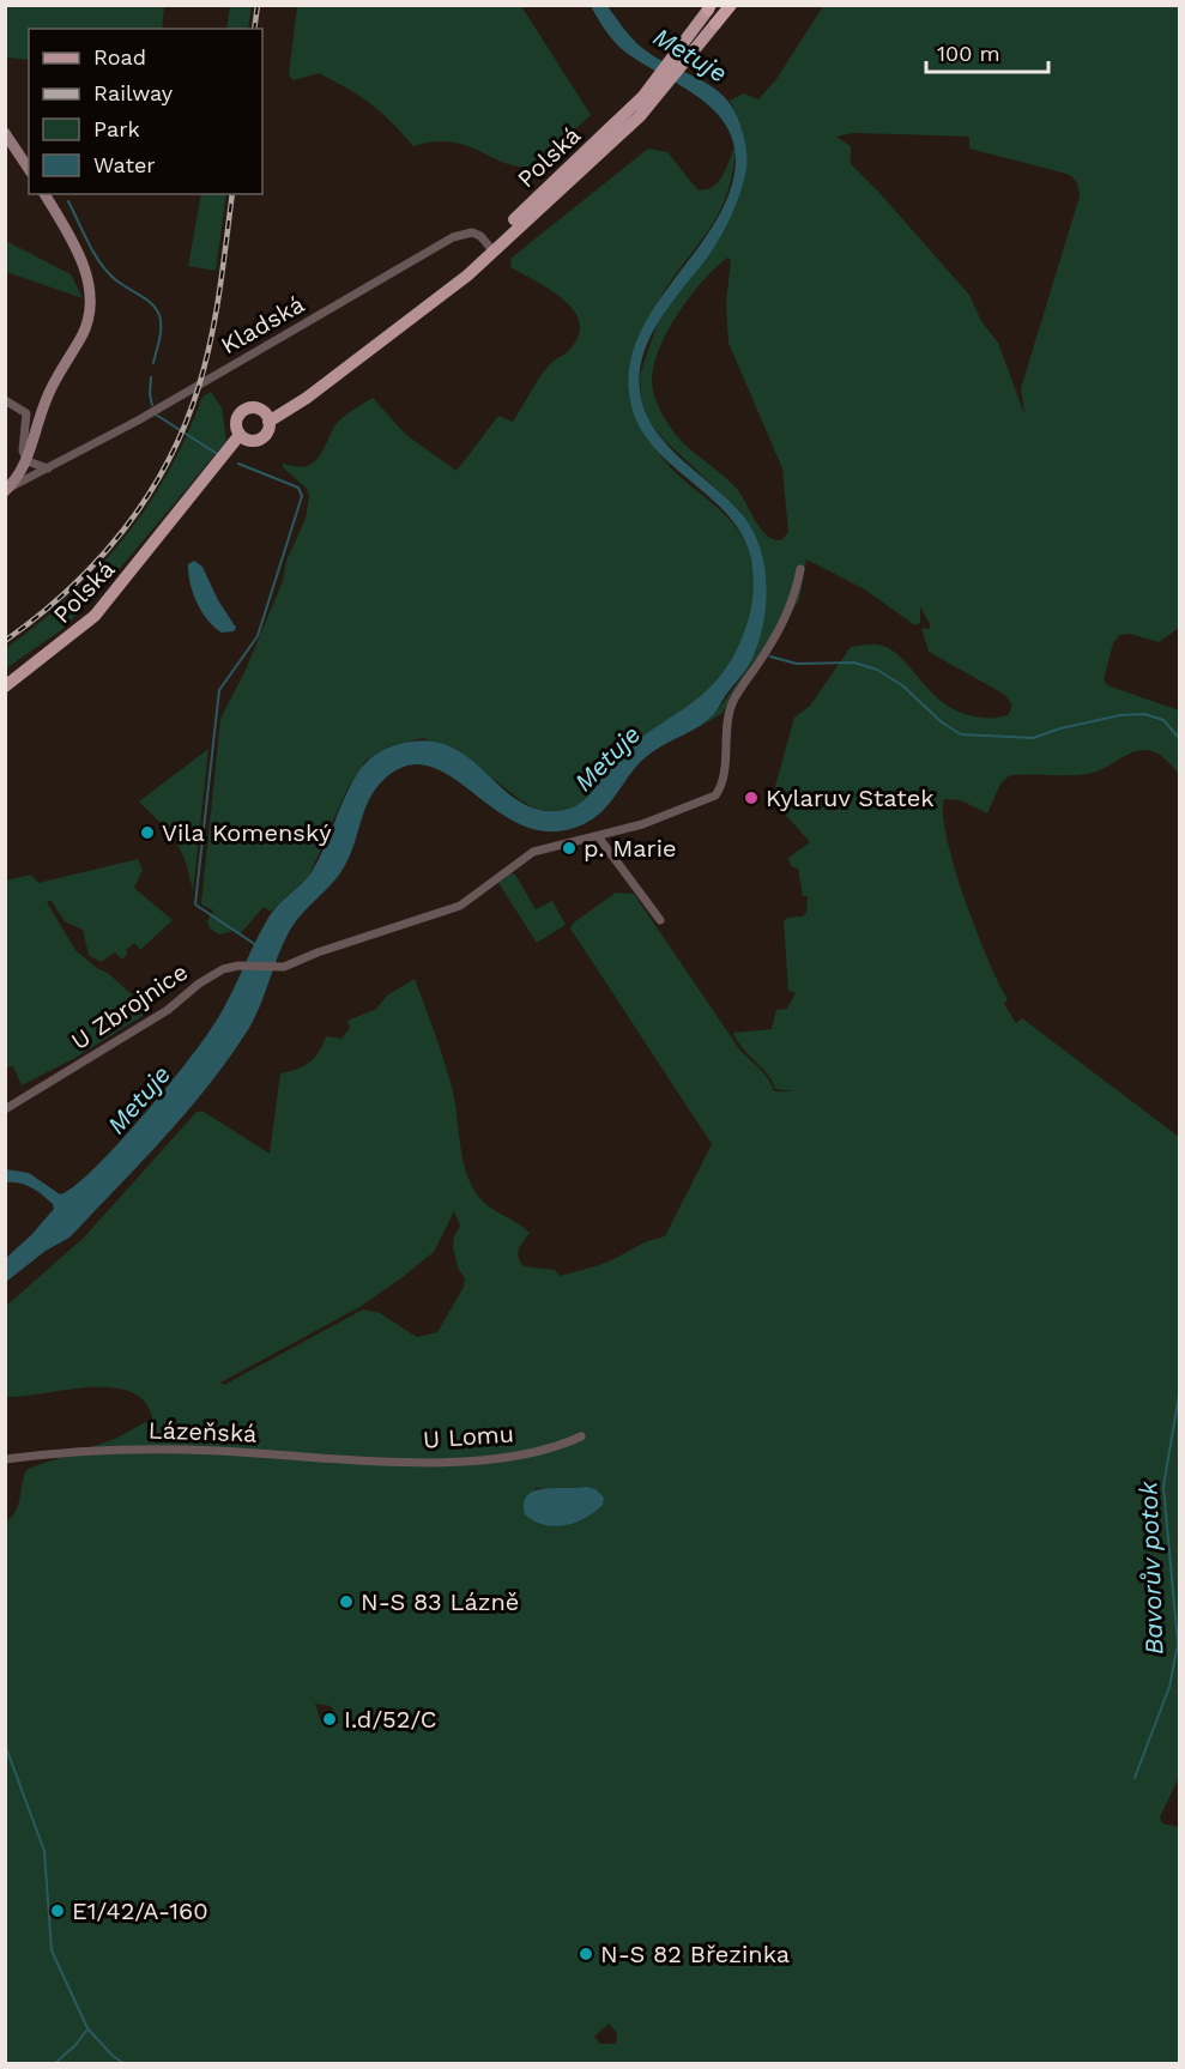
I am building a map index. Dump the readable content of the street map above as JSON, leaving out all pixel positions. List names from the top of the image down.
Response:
{
  "streets": {
    "main road": ["Polská", "Kladská"],
    "street": ["U Zbrojnice", "Lázeňská", "U Lomu"]
  },
  "crossings": [
    ["Polská", "Kladská"],
    ["Lázeňská", "U Lomu"]
  ],
  "water": ["Metuje", "Bavorův potok"],
  "places": [
    "Kylaruv Statek",
    "Vila Komenský",
    "p. Marie",
    "N-S 83 Lázně",
    "I.d/52/C",
    "E1/42/A-160",
    "N-S 82 Březinka"
  ],
  "legend": [
    "Road",
    "Railway",
    "Park",
    "Water"
  ],
  "scale_bar": "100 m"
}
